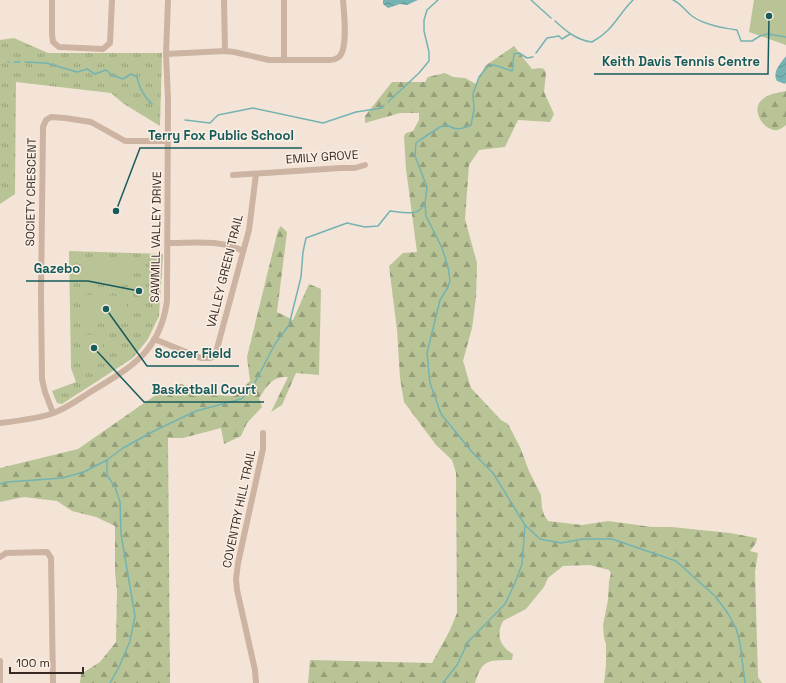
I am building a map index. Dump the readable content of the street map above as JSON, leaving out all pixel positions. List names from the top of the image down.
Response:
{
  "streets": {
    "street": [
      "EMILY GROVE",
      "SOCIETY CRESCENT",
      "SAWMILL VALLEY DRIVE",
      "VALLEY GREEN TRAIL",
      "COVENTRY HILL TRAIL"
    ]
  },
  "crossings": [
    ["EMILY GROVE", "VALLEY GREEN TRAIL"],
    ["SOCIETY CRESCENT", "SAWMILL VALLEY DRIVE"],
    ["SAWMILL VALLEY DRIVE", "VALLEY GREEN TRAIL"]
  ],
  "places": [
    "Keith Davis Tennis Centre",
    "Terry Fox Public School",
    "Gazebo",
    "Soccer Field",
    "Basketball Court"
  ],
  "scale_bar": "100 m"
}
